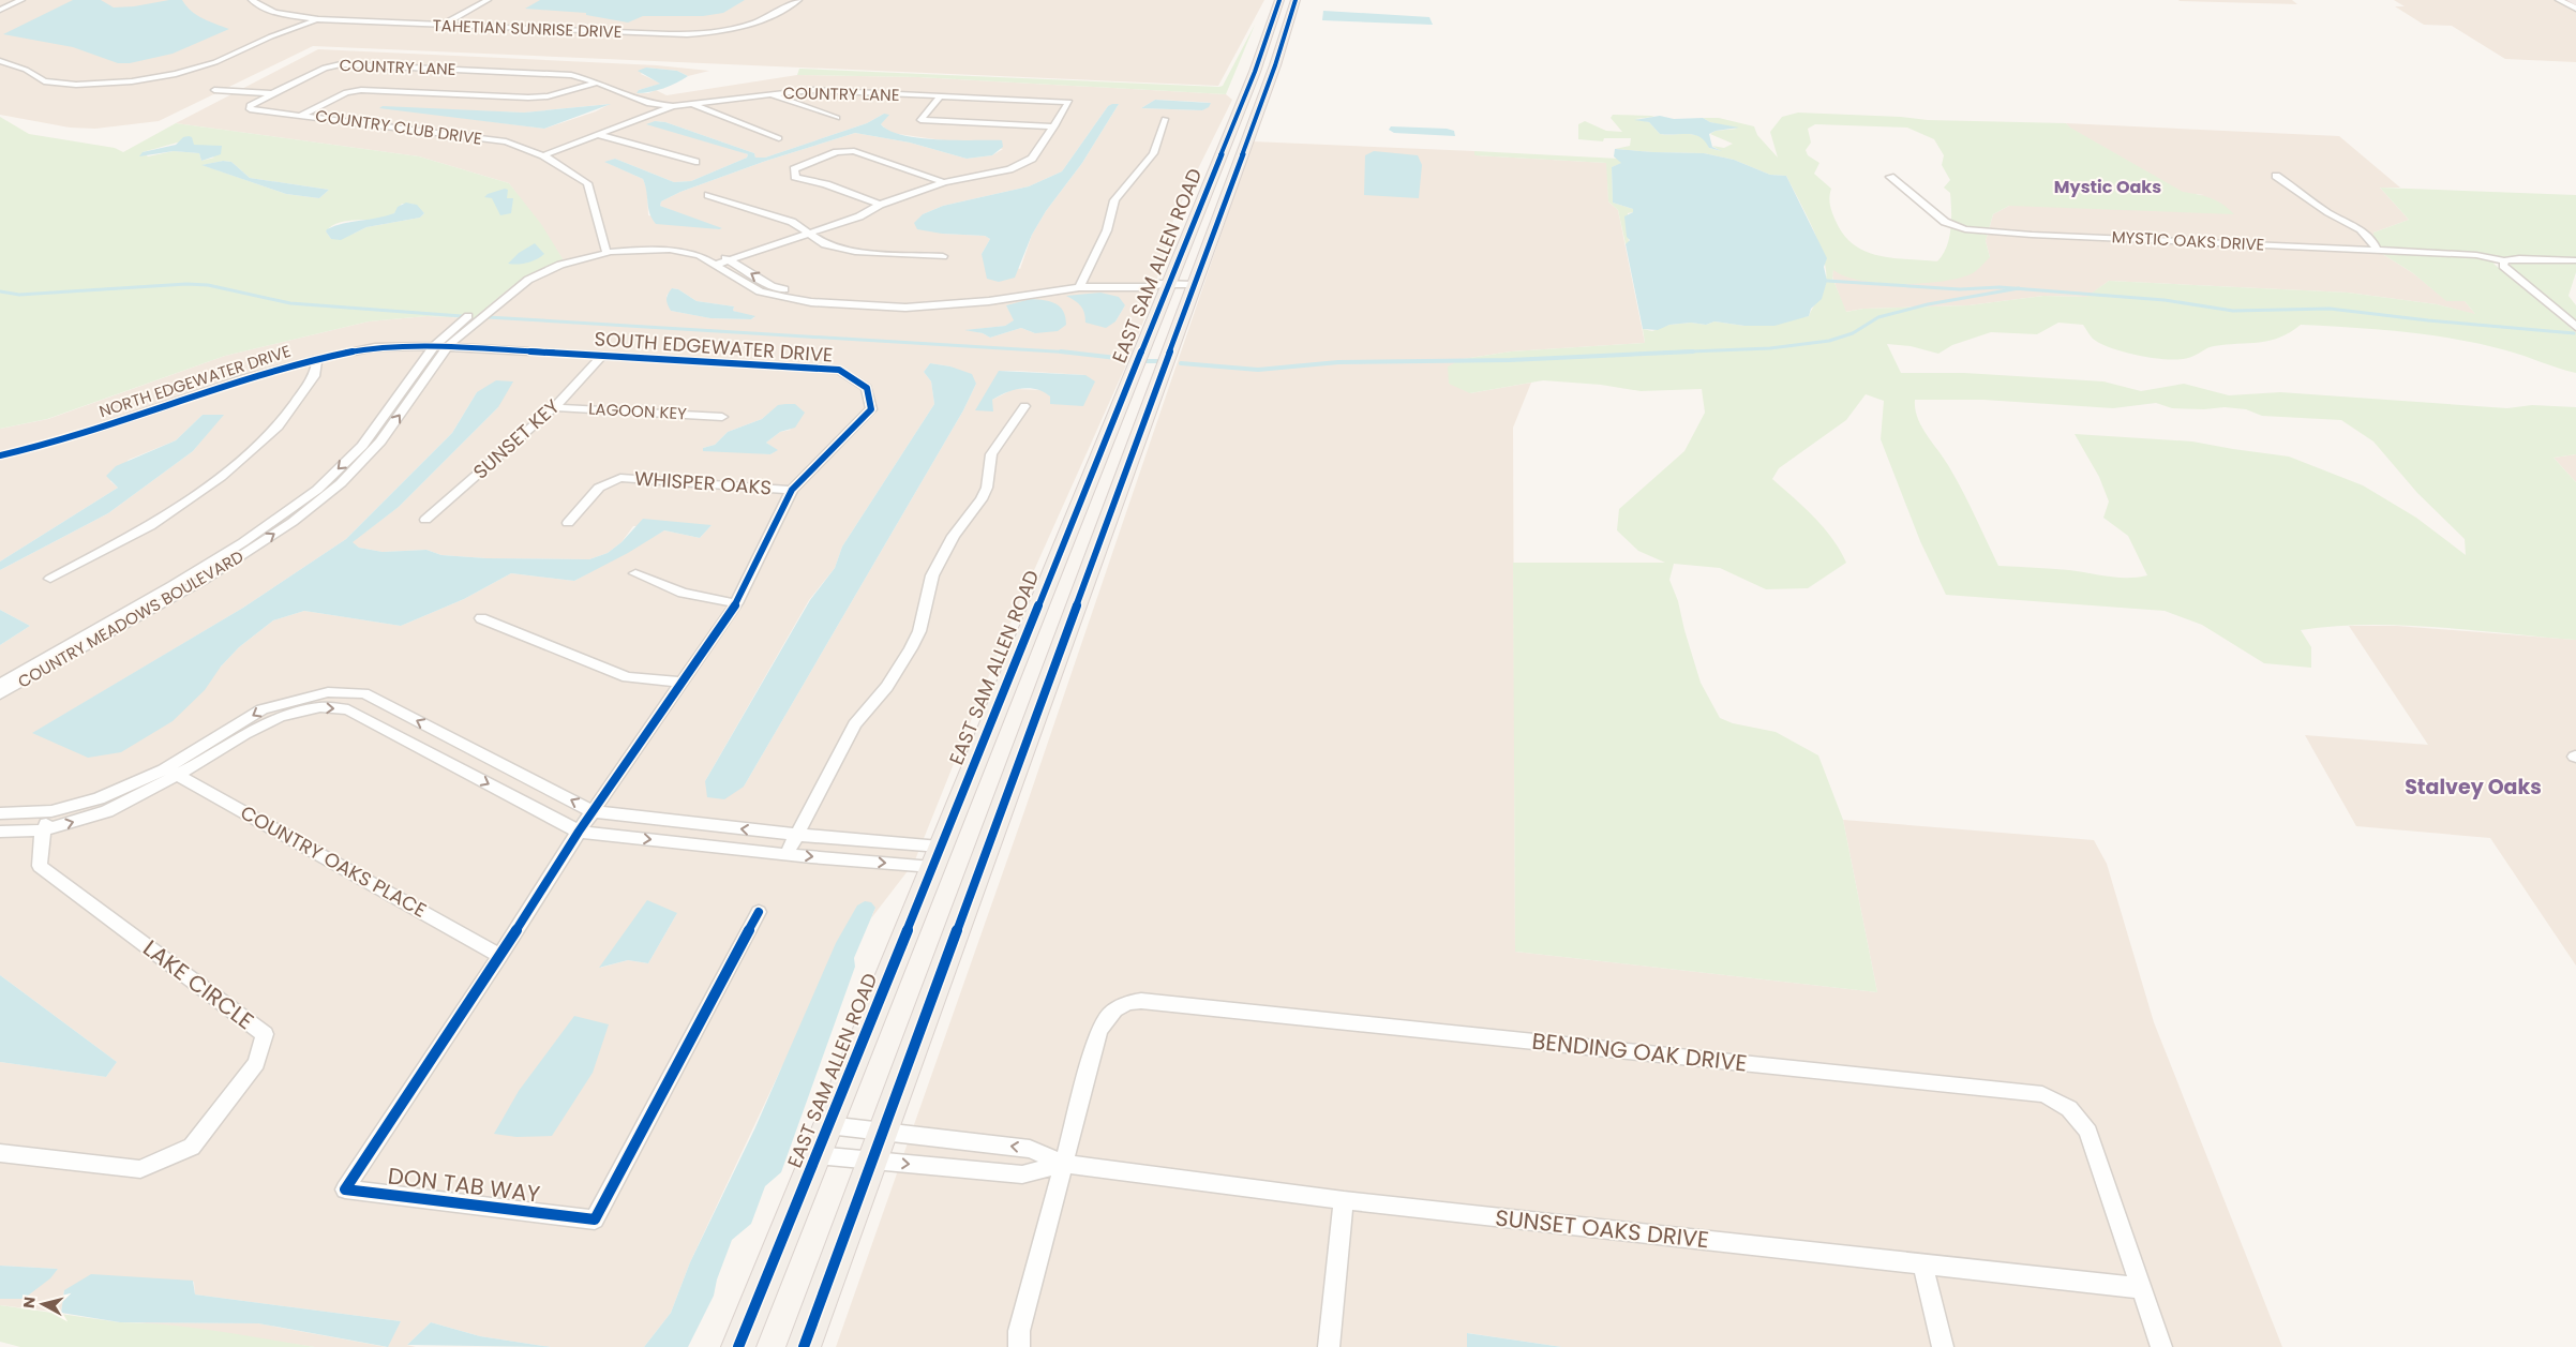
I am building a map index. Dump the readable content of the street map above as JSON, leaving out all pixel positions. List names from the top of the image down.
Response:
{
  "streets": {
    "main road": ["EAST SAM ALLEN ROAD"],
    "street": [
      "TAHETIAN SUNRISE DRIVE",
      "COUNTRY LANE",
      "COUNTRY CLUB DRIVE",
      "MYSTIC OAKS DRIVE",
      "SOUTH EDGEWATER DRIVE",
      "NORTH EDGEWATER DRIVE",
      "LAGOON KEY",
      "SUNSET KEY",
      "WHISPER OAKS",
      "COUNTRY MEADOWS BOULEVARD",
      "COUNTRY OAKS PLACE",
      "LAKE CIRCLE",
      "BENDING OAK DRIVE",
      "DON TAB WAY",
      "SUNSET OAKS DRIVE"
    ]
  },
  "crossings": [
    ["COUNTRY LANE", "COUNTRY CLUB DRIVE"],
    ["COUNTRY LANE", "COUNTRY MEADOWS BOULEVARD"],
    ["COUNTRY CLUB DRIVE", "COUNTRY MEADOWS BOULEVARD"],
    ["EAST SAM ALLEN ROAD", "COUNTRY MEADOWS BOULEVARD"],
    ["EAST SAM ALLEN ROAD", "SUNSET OAKS DRIVE"],
    ["SOUTH EDGEWATER DRIVE", "NORTH EDGEWATER DRIVE"],
    ["SOUTH EDGEWATER DRIVE", "SUNSET KEY"],
    ["SOUTH EDGEWATER DRIVE", "WHISPER OAKS"],
    ["SOUTH EDGEWATER DRIVE", "COUNTRY MEADOWS BOULEVARD"],
    ["SOUTH EDGEWATER DRIVE", "DON TAB WAY"],
    ["NORTH EDGEWATER DRIVE", "COUNTRY MEADOWS BOULEVARD"],
    ["LAGOON KEY", "SUNSET KEY"],
    ["COUNTRY OAKS PLACE", "DON TAB WAY"],
    ["BENDING OAK DRIVE", "SUNSET OAKS DRIVE"]
  ],
  "districts": ["Mystic Oaks", "Stalvey Oaks"],
  "north": "left"
}
